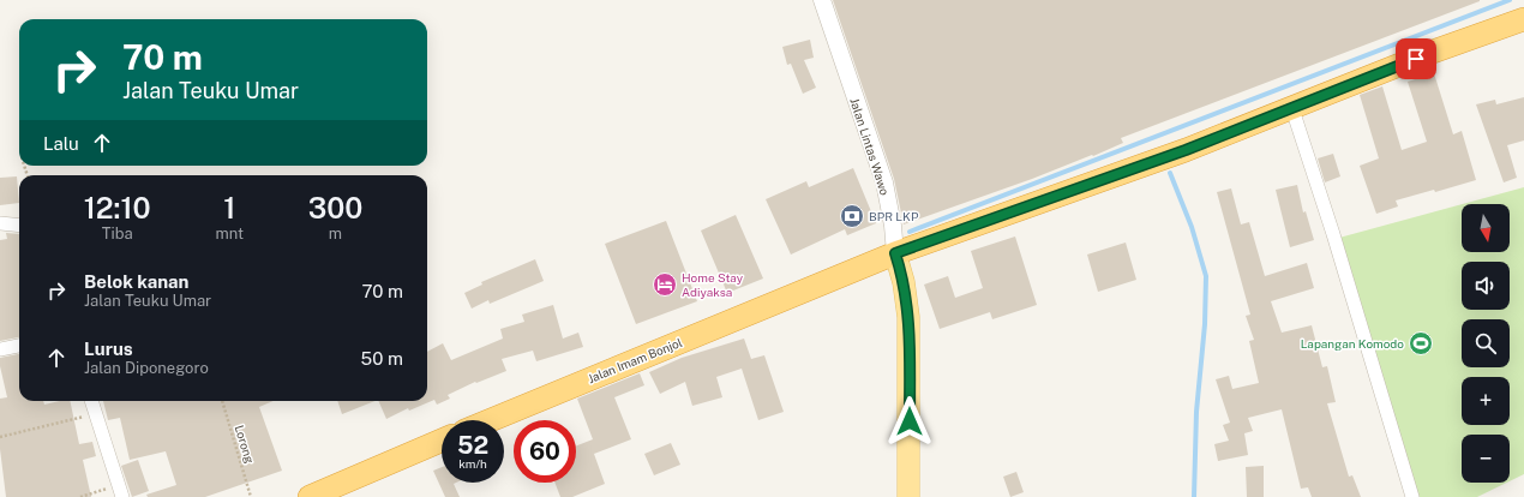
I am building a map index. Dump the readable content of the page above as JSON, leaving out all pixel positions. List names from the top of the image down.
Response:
{
  "streets": {
    "highway": ["Jalan Imam Bonjol"],
    "main road": ["Jalan Lintas Wawo"],
    "path": ["Lorong"]
  },
  "crossings": [
    ["Jalan Lintas Wawo", "Jalan Imam Bonjol"]
  ],
  "places": {
    "bank": ["BPR LKP"],
    "hotel": ["Home Stay Adiyaksa"],
    "sports": ["Lapangan Komodo"]
  },
  "north": "bottom",
  "page": {
    "turn": ["70 m", "Jalan Teuku Umar"],
    "then": "Lalu",
    "eta": [
      "12:10",
      "Tiba",
      "1",
      "mnt",
      "300",
      "m"
    ],
    "map_buttons": ["+", "−"],
    "list": [
      {
        "name": "Belok kanan",
        "note": "Jalan Teuku Umar",
        "value": "70 m"
      },
      {
        "name": "Lurus",
        "note": "Jalan Diponegoro",
        "value": "50 m"
      }
    ],
    "speed": "52 km/h",
    "limit": "60"
  }
}
